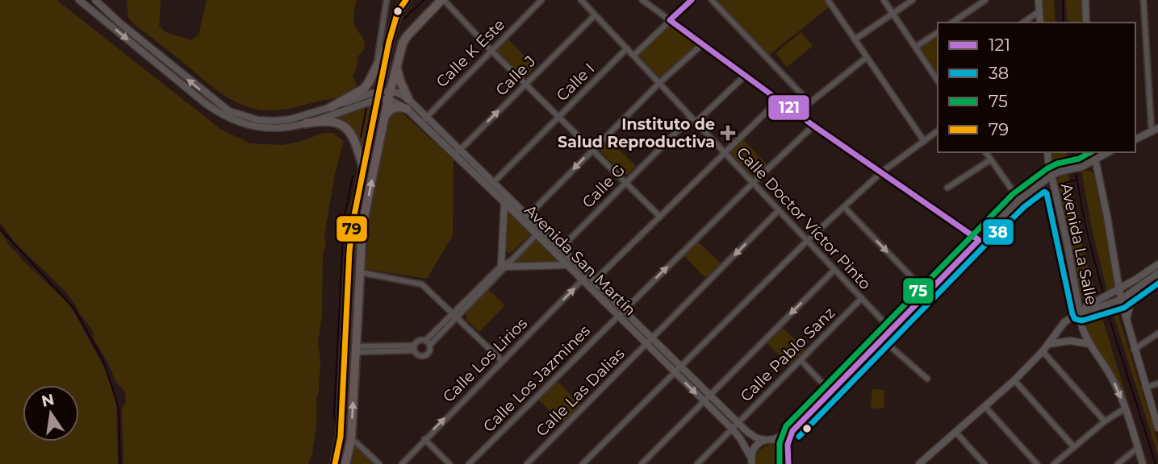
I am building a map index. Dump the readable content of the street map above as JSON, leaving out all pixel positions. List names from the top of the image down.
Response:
{
  "streets": {
    "main road": ["Avenida La Salle", "Avenida San Martín"],
    "street": [
      "Calle K Este",
      "Calle J",
      "Calle I",
      "Calle G",
      "Calle Doctor Víctor Pinto",
      "Calle Pablo Sanz",
      "Calle Los Lirios",
      "Calle Los Jazmines",
      "Calle Las Dalias"
    ]
  },
  "crossings": [
    ["Calle K Este", "Avenida San Martín"],
    ["Calle J", "Calle Doctor Víctor Pinto"],
    ["Calle J", "Avenida San Martín"],
    ["Calle I", "Calle Doctor Víctor Pinto"],
    ["Calle I", "Avenida San Martín"],
    ["Calle G", "Calle Doctor Víctor Pinto"],
    ["Calle G", "Avenida San Martín"],
    ["Calle Doctor Víctor Pinto", "Calle Pablo Sanz"],
    ["Calle Doctor Víctor Pinto", "Calle Los Jazmines"],
    ["Calle Doctor Víctor Pinto", "Calle Las Dalias"],
    ["Avenida San Martín", "Calle Pablo Sanz"],
    ["Avenida San Martín", "Calle Los Lirios"],
    ["Avenida San Martín", "Calle Los Jazmines"],
    ["Avenida San Martín", "Calle Las Dalias"]
  ],
  "one_way": ["Calle J", "Calle Los Lirios"],
  "places": {
    "health": ["Instituto de Salud Reproductiva"]
  },
  "lines": [
    "transit line 121",
    "transit line 79",
    "transit line 75",
    "transit line 38"
  ],
  "legend": [
    "121",
    "38",
    "75",
    "79"
  ],
  "north": "top"
}
